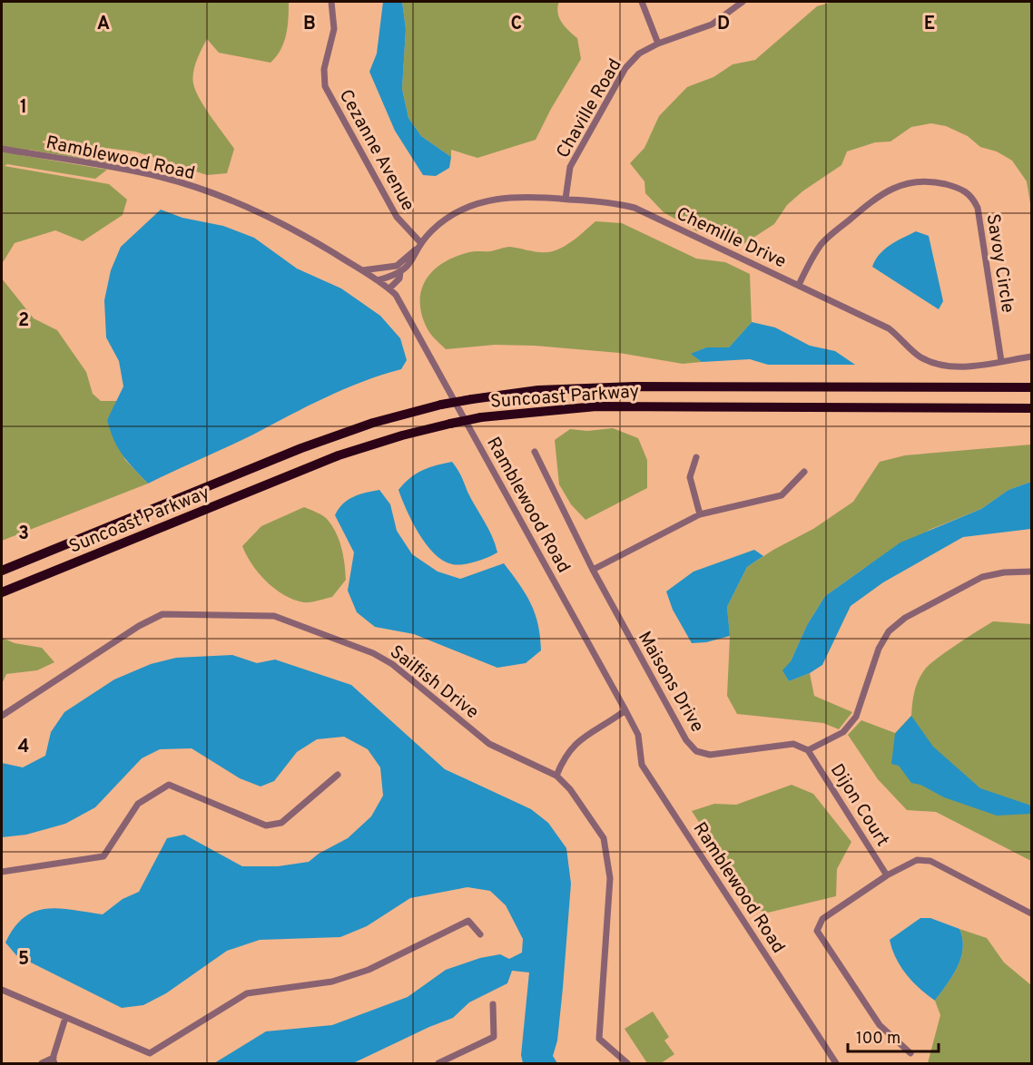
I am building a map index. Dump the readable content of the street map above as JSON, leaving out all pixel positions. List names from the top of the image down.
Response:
{
  "streets": {
    "highway": ["Suncoast Parkway"],
    "street": [
      "Chaville Road",
      "Cezanne Avenue",
      "Ramblewood Road",
      "Chemille Drive",
      "Savoy Circle",
      "Sailfish Drive",
      "Maisons Drive",
      "Dijon Court"
    ]
  },
  "crossings": [
    ["Chaville Road", "Chemille Drive"],
    ["Cezanne Avenue", "Chemille Drive"],
    ["Ramblewood Road", "Chemille Drive"],
    ["Chemille Drive", "Savoy Circle"],
    ["Maisons Drive", "Dijon Court"]
  ],
  "scale_bar": "100 m",
  "grid": {
    "columns": [
      "A",
      "B",
      "C",
      "D",
      "E"
    ],
    "rows": [
      "1",
      "2",
      "3",
      "4",
      "5"
    ]
  }
}
